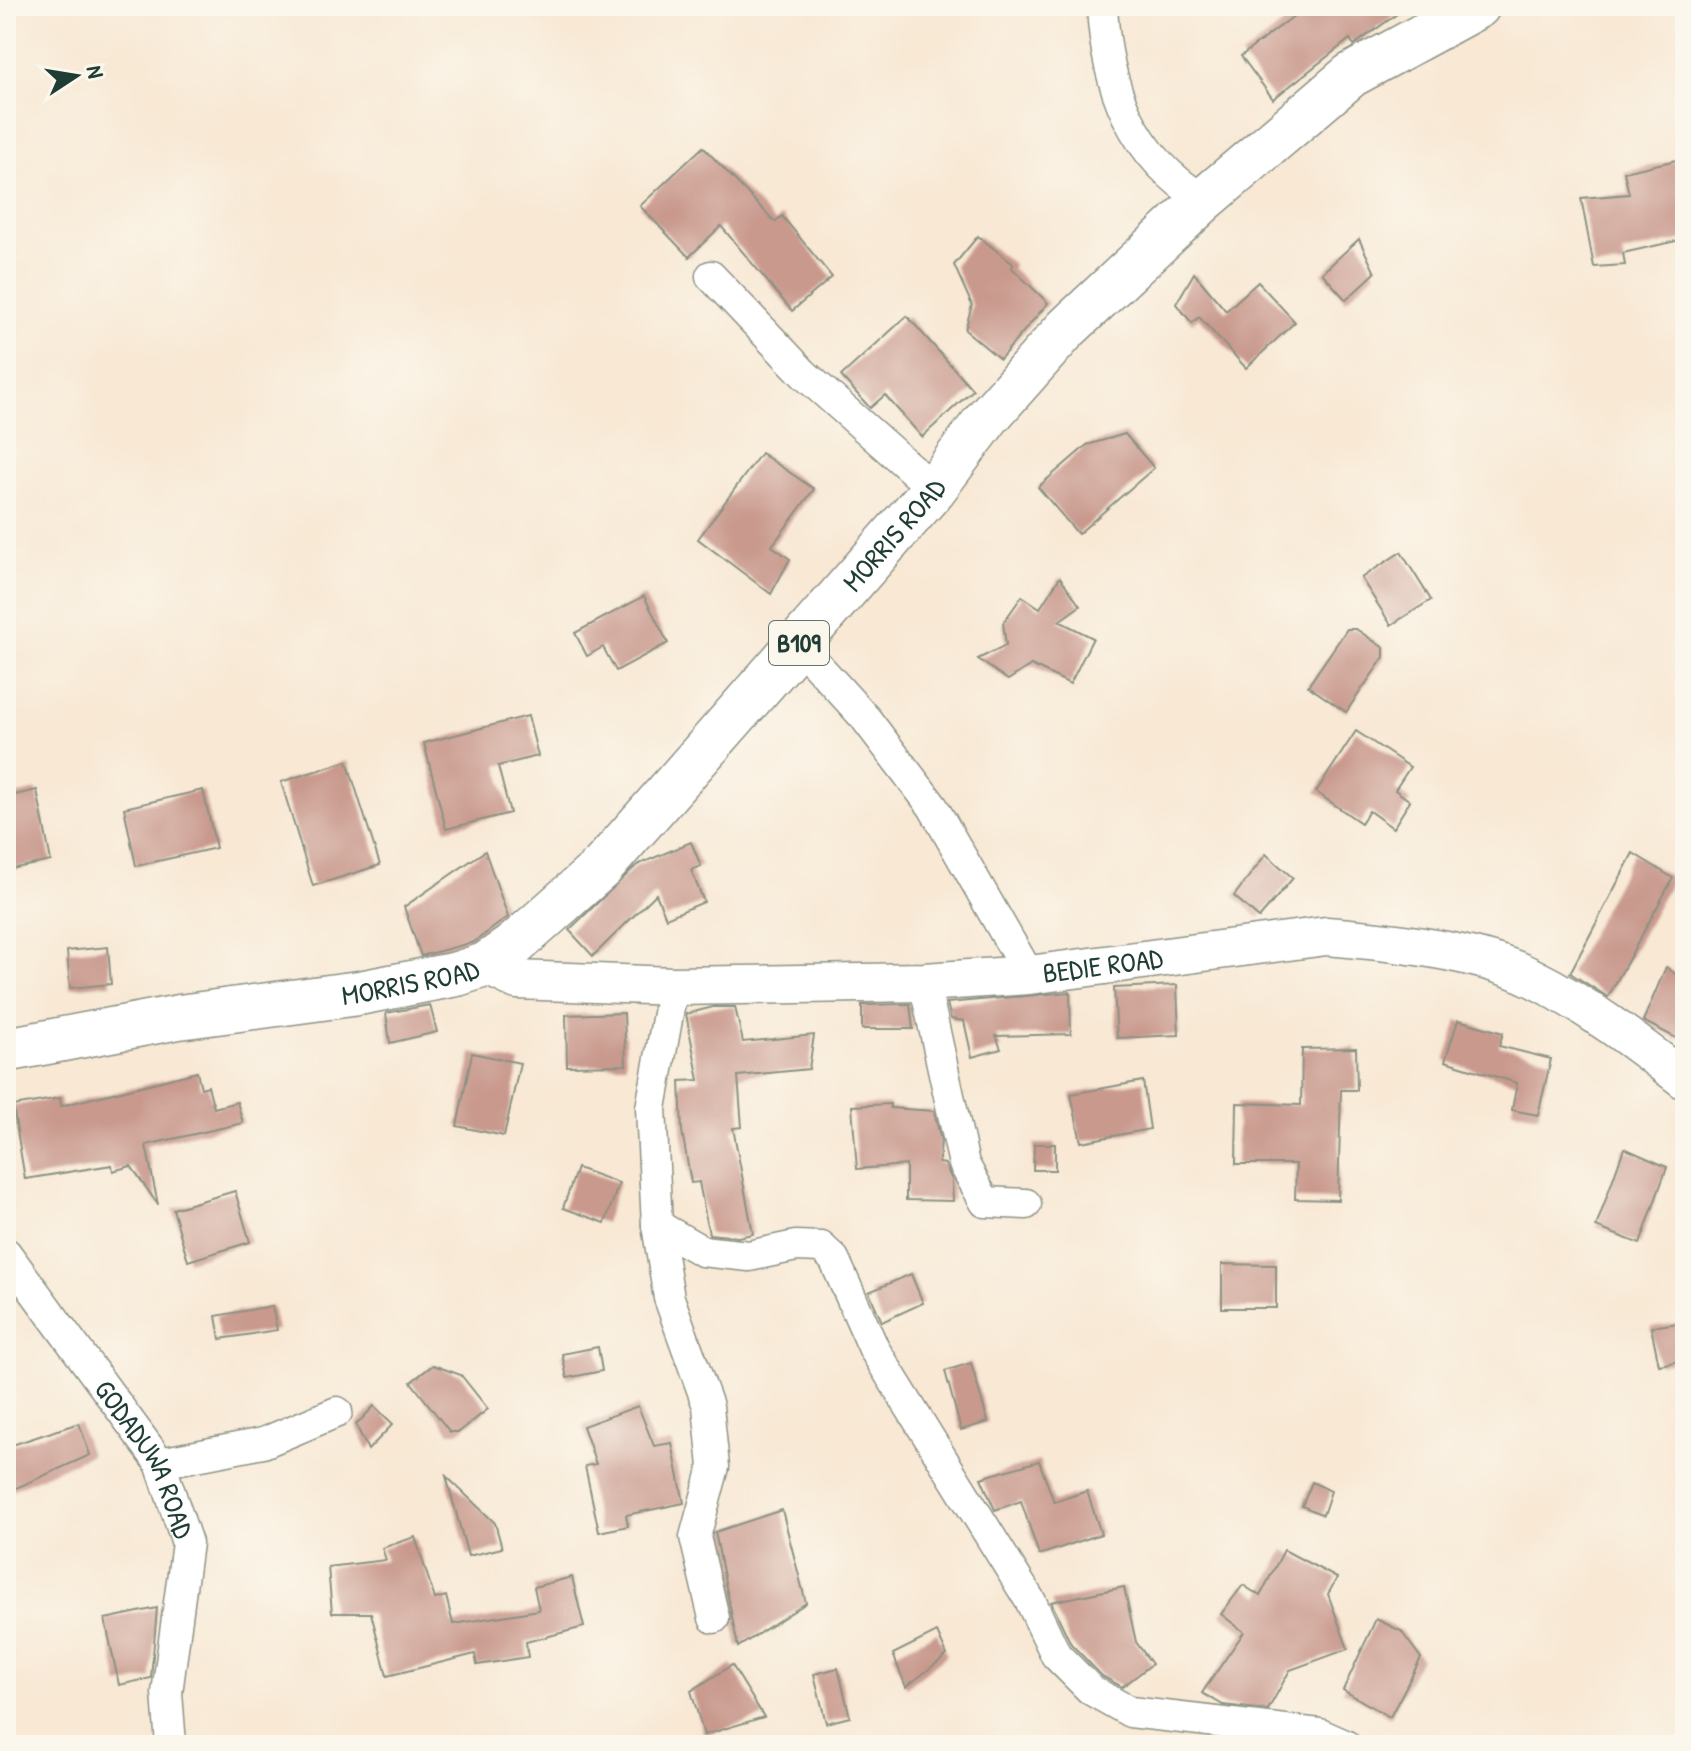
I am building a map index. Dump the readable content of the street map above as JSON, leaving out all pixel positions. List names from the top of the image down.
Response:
{
  "streets": {
    "main road": ["MORRIS ROAD", "B109"],
    "street": ["BEDIE ROAD", "GODADUWA ROAD"]
  },
  "crossings": [
    ["MORRIS ROAD", "BEDIE ROAD"]
  ],
  "north": "right"
}
